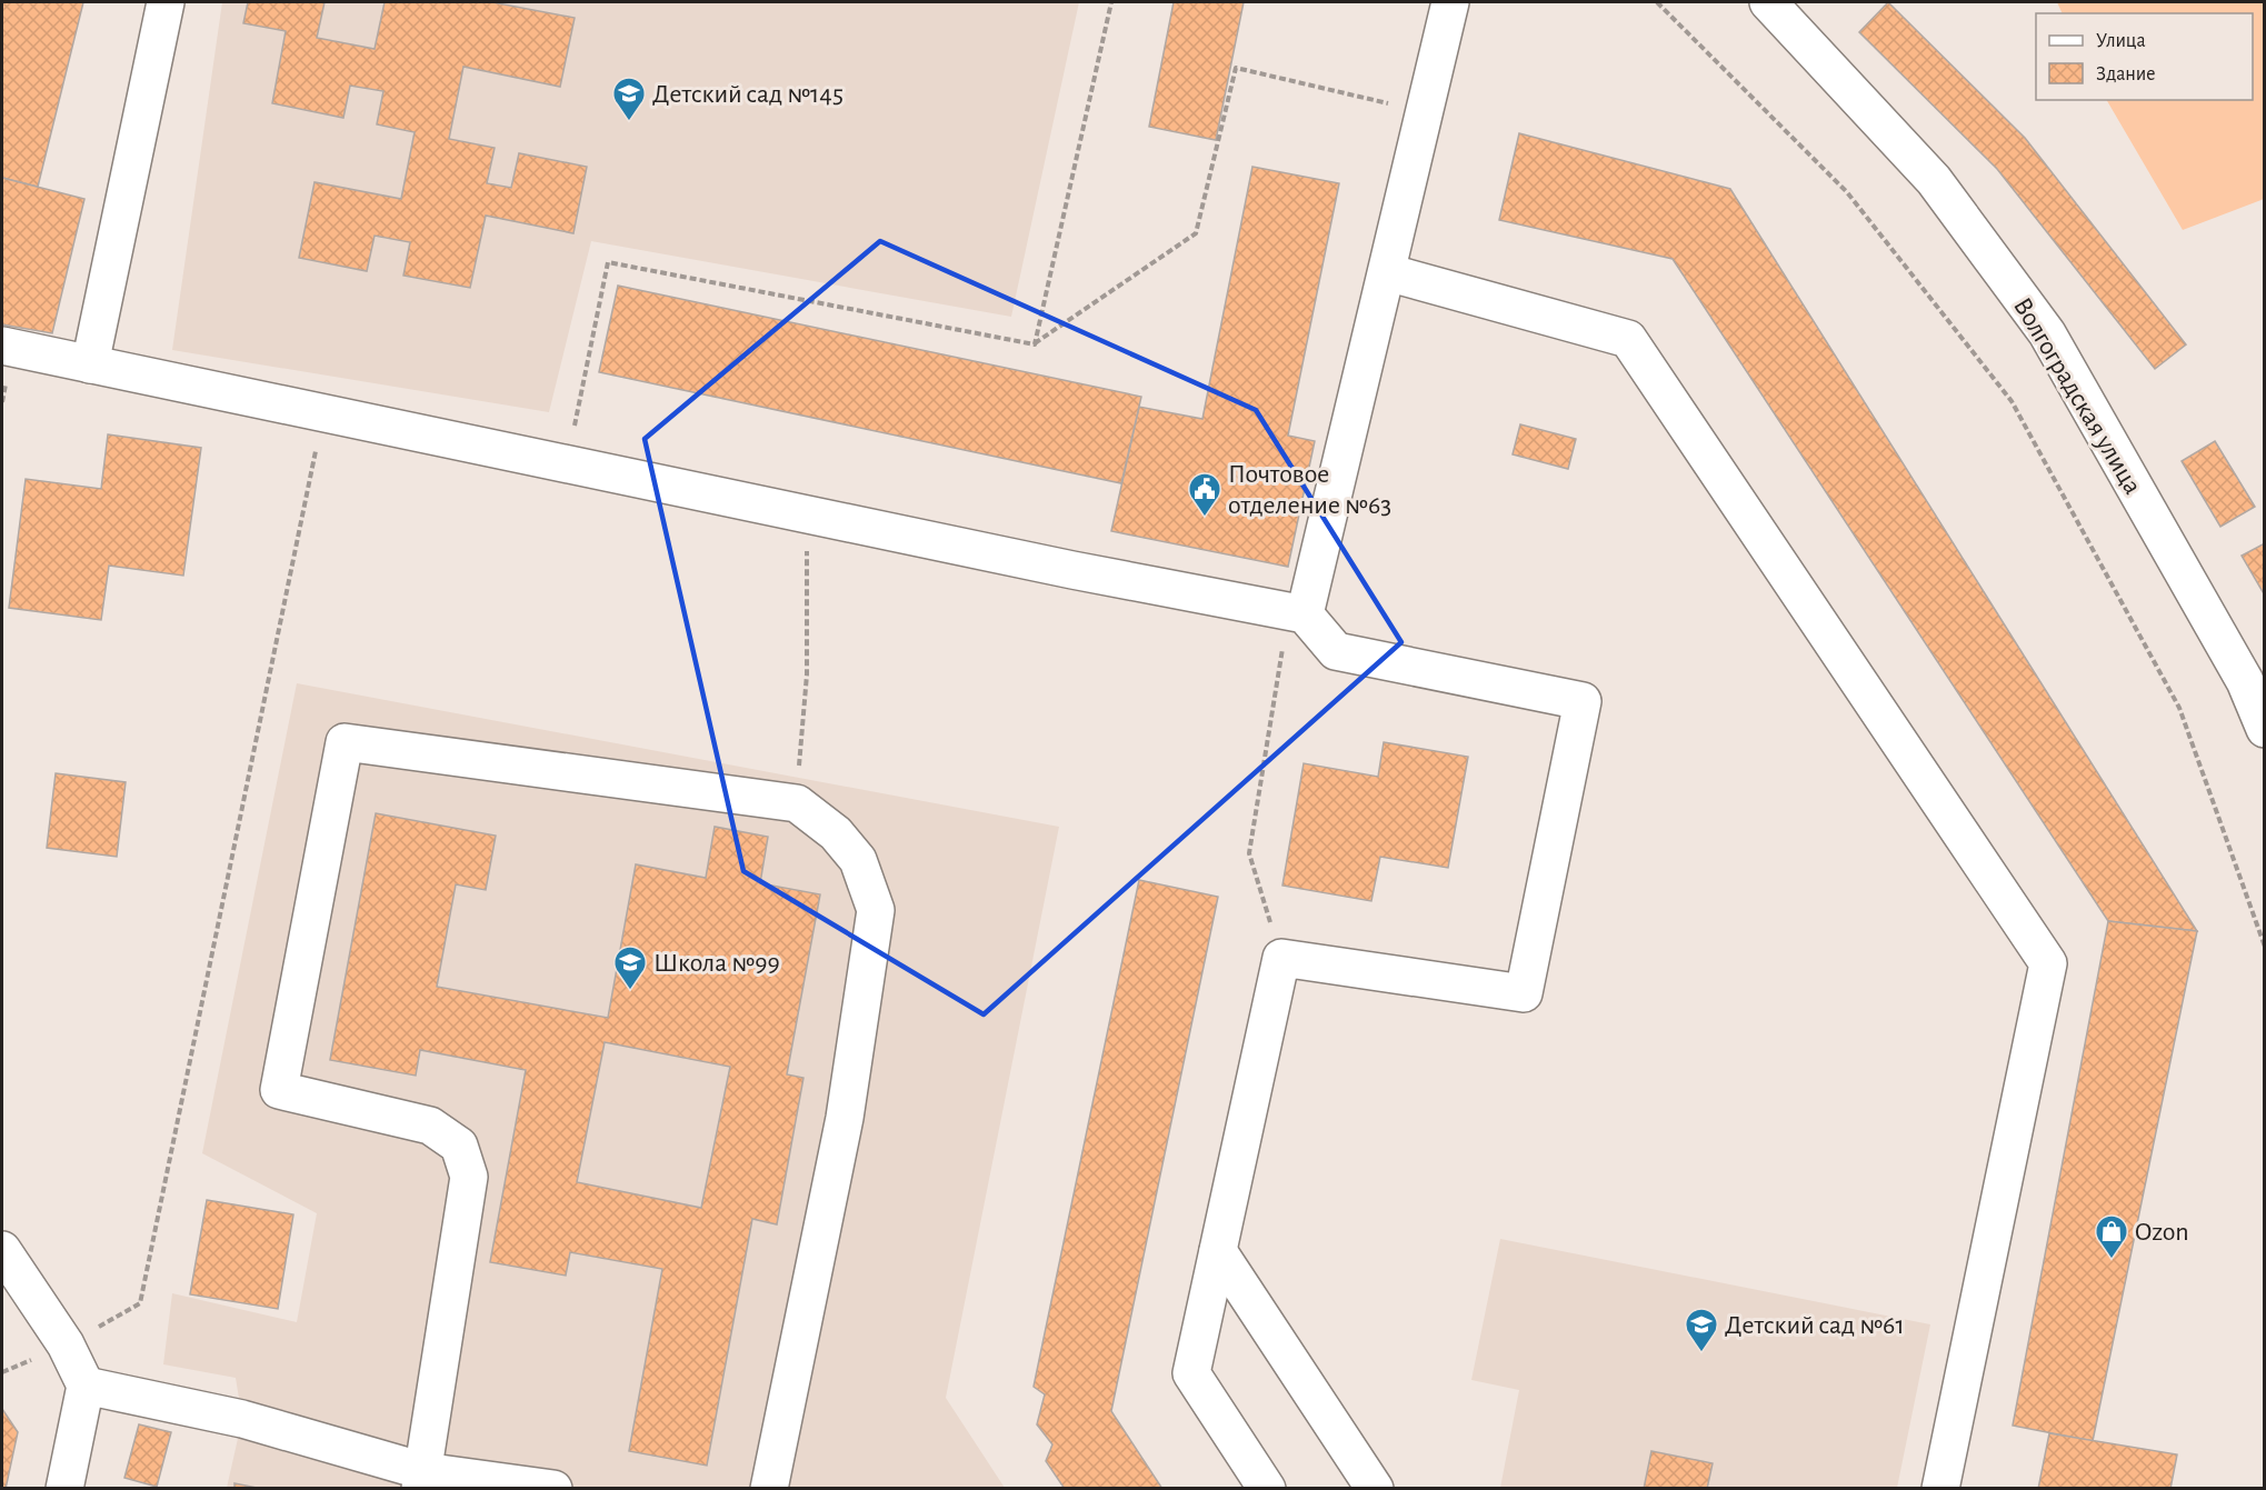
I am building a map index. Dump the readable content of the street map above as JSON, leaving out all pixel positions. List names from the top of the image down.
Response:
{
  "streets": {
    "street": ["Волгоградская улица"]
  },
  "places": {
    "school or university": ["Детский сад №145", "Школа №99", "Детский сад №61"],
    "public building": ["Почтовое отделение №63"],
    "shop": ["Ozon"]
  },
  "legend": ["Улица", "Здание"]
}
